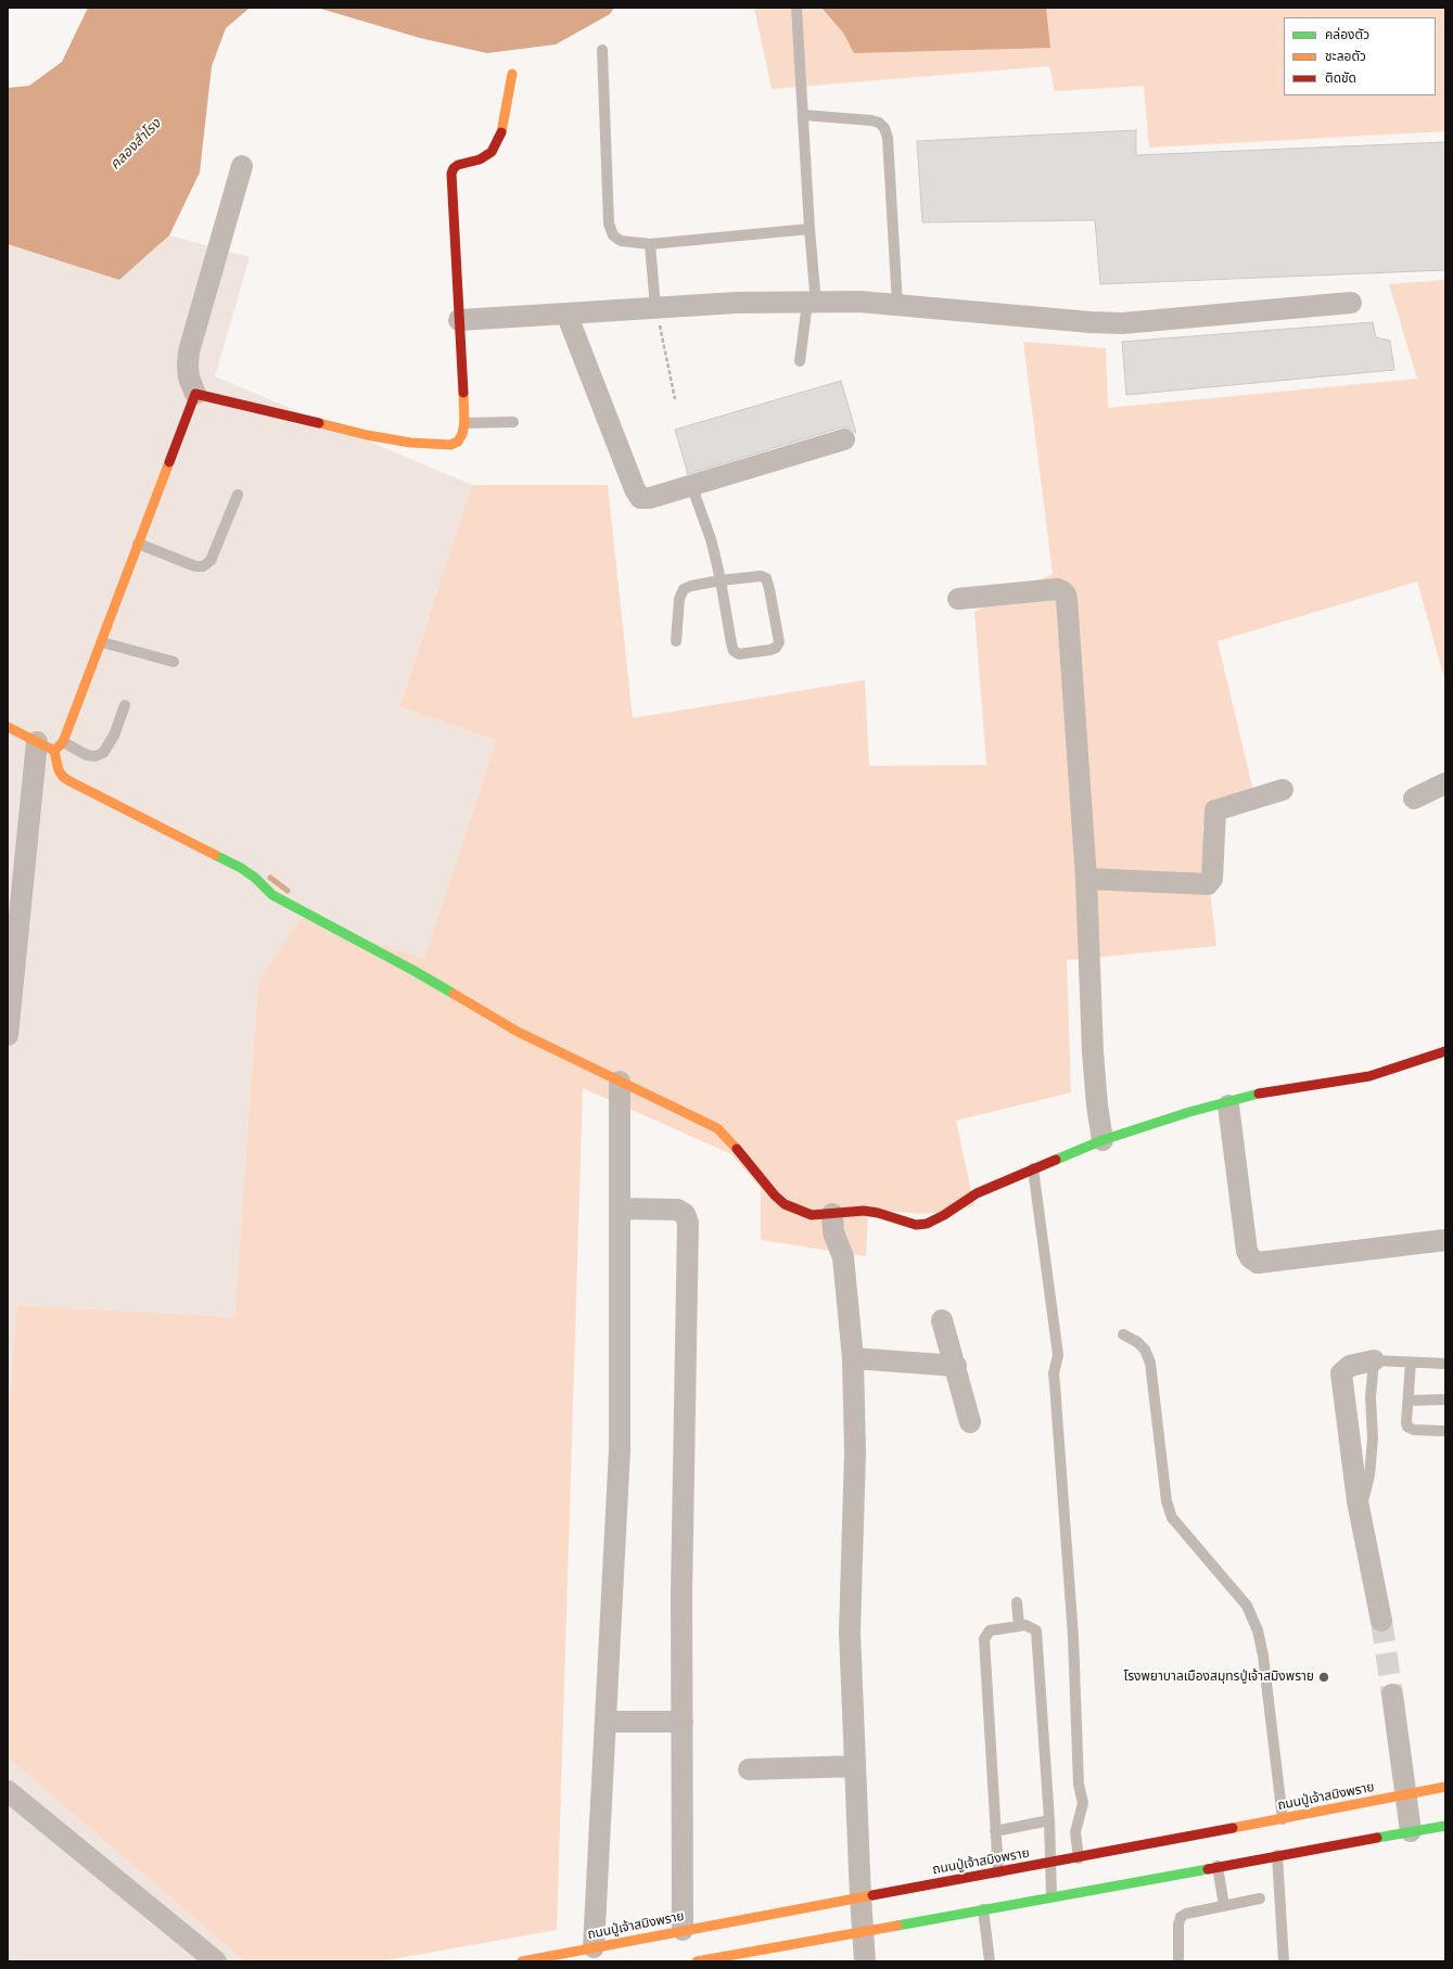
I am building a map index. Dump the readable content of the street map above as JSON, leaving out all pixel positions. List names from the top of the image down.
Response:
{
  "streets": {
    "street": ["ถนนปู่เจ้าสมิงพราย"]
  },
  "water": ["คลองสำโรง"],
  "places": ["โรงพยาบาลเมืองสมุทรปู่เจ้าสมิงพราย"],
  "legend": ["คล่องตัว", "ชะลอตัว", "ติดขัด"]
}
